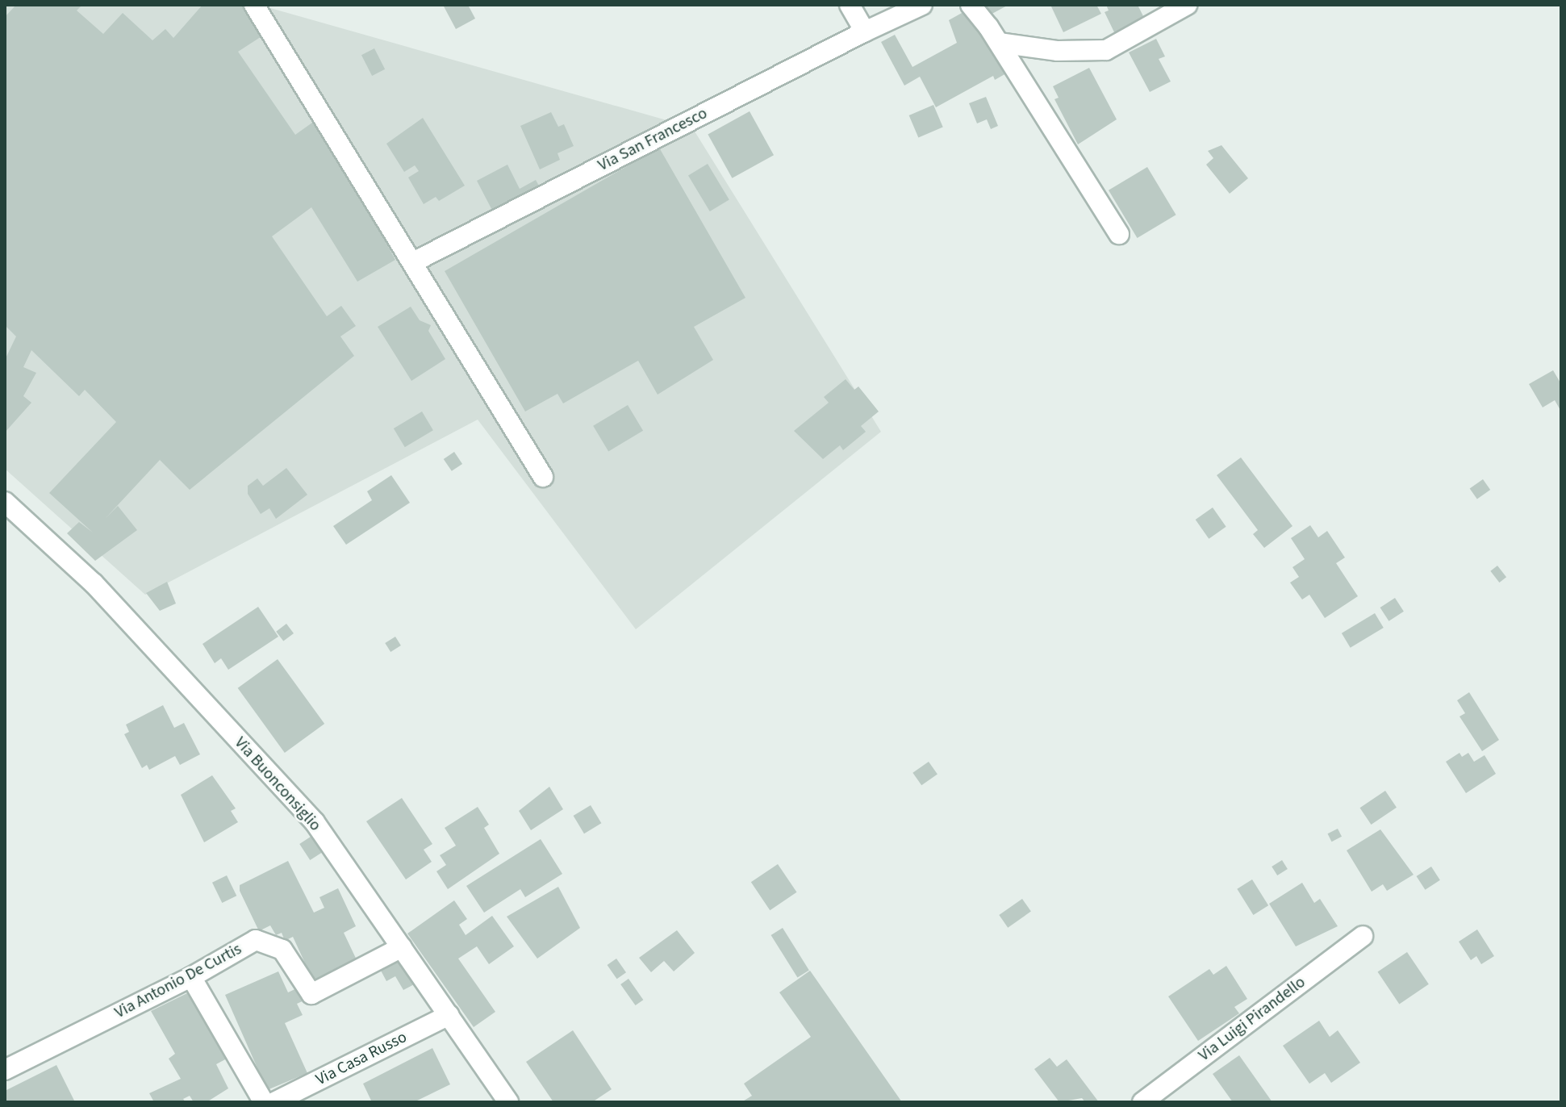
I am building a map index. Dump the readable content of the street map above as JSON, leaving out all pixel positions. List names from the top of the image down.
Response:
{
  "streets": {
    "street": [
      "Via San Francesco",
      "Via Buonconsiglio",
      "Via Antonio De Curtis",
      "Via Luigi Pirandello",
      "Via Casa Russo"
    ]
  },
  "crossings": [
    ["Via Buonconsiglio", "Via Antonio De Curtis"],
    ["Via Buonconsiglio", "Via Casa Russo"]
  ]
}
